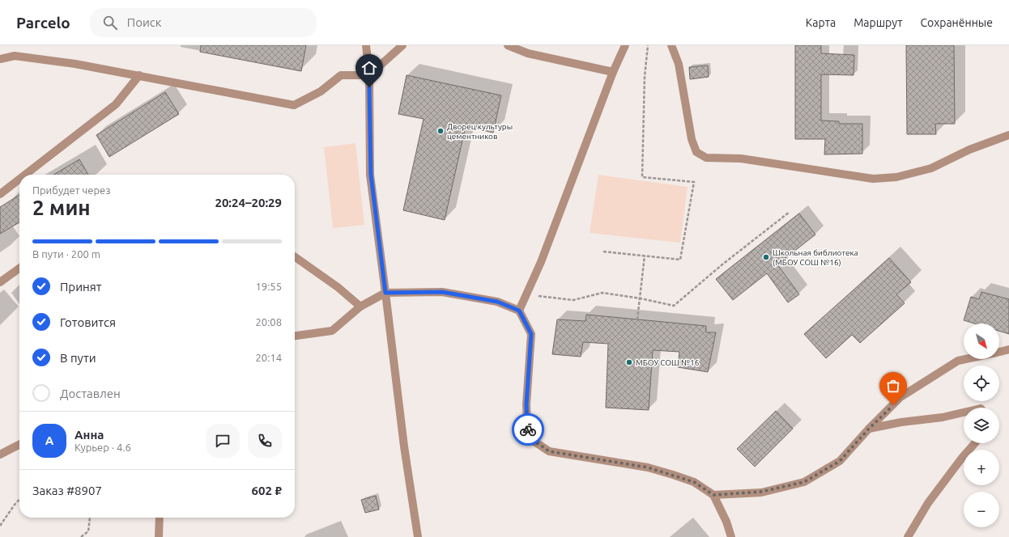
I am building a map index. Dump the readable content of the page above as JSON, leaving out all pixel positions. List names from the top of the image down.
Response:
{
  "places": ["Дворец культуры цементников", "Школьная библиотека (МБОУ СОШ №16)", "МБОУ СОШ №16"],
  "north": "bottom right",
  "page": {
    "header": "Parcelo",
    "search": "Поиск",
    "nav": ["Карта", "Маршрут", "Сохранённые"],
    "heading": ["2 мин", "Прибудет через", "20:24–20:29"],
    "panel": [
      "Анна",
      "Курьер · 4.6",
      "Заказ #8907",
      "602 ₽"
    ],
    "bar": "В пути · 200 m",
    "list": [
      ["Принят", "19:55"],
      ["Готовится", "20:08"],
      ["В пути", "20:14"],
      "Доставлен"
    ],
    "map_buttons": ["+", "−"],
    "round": "А"
  }
}
